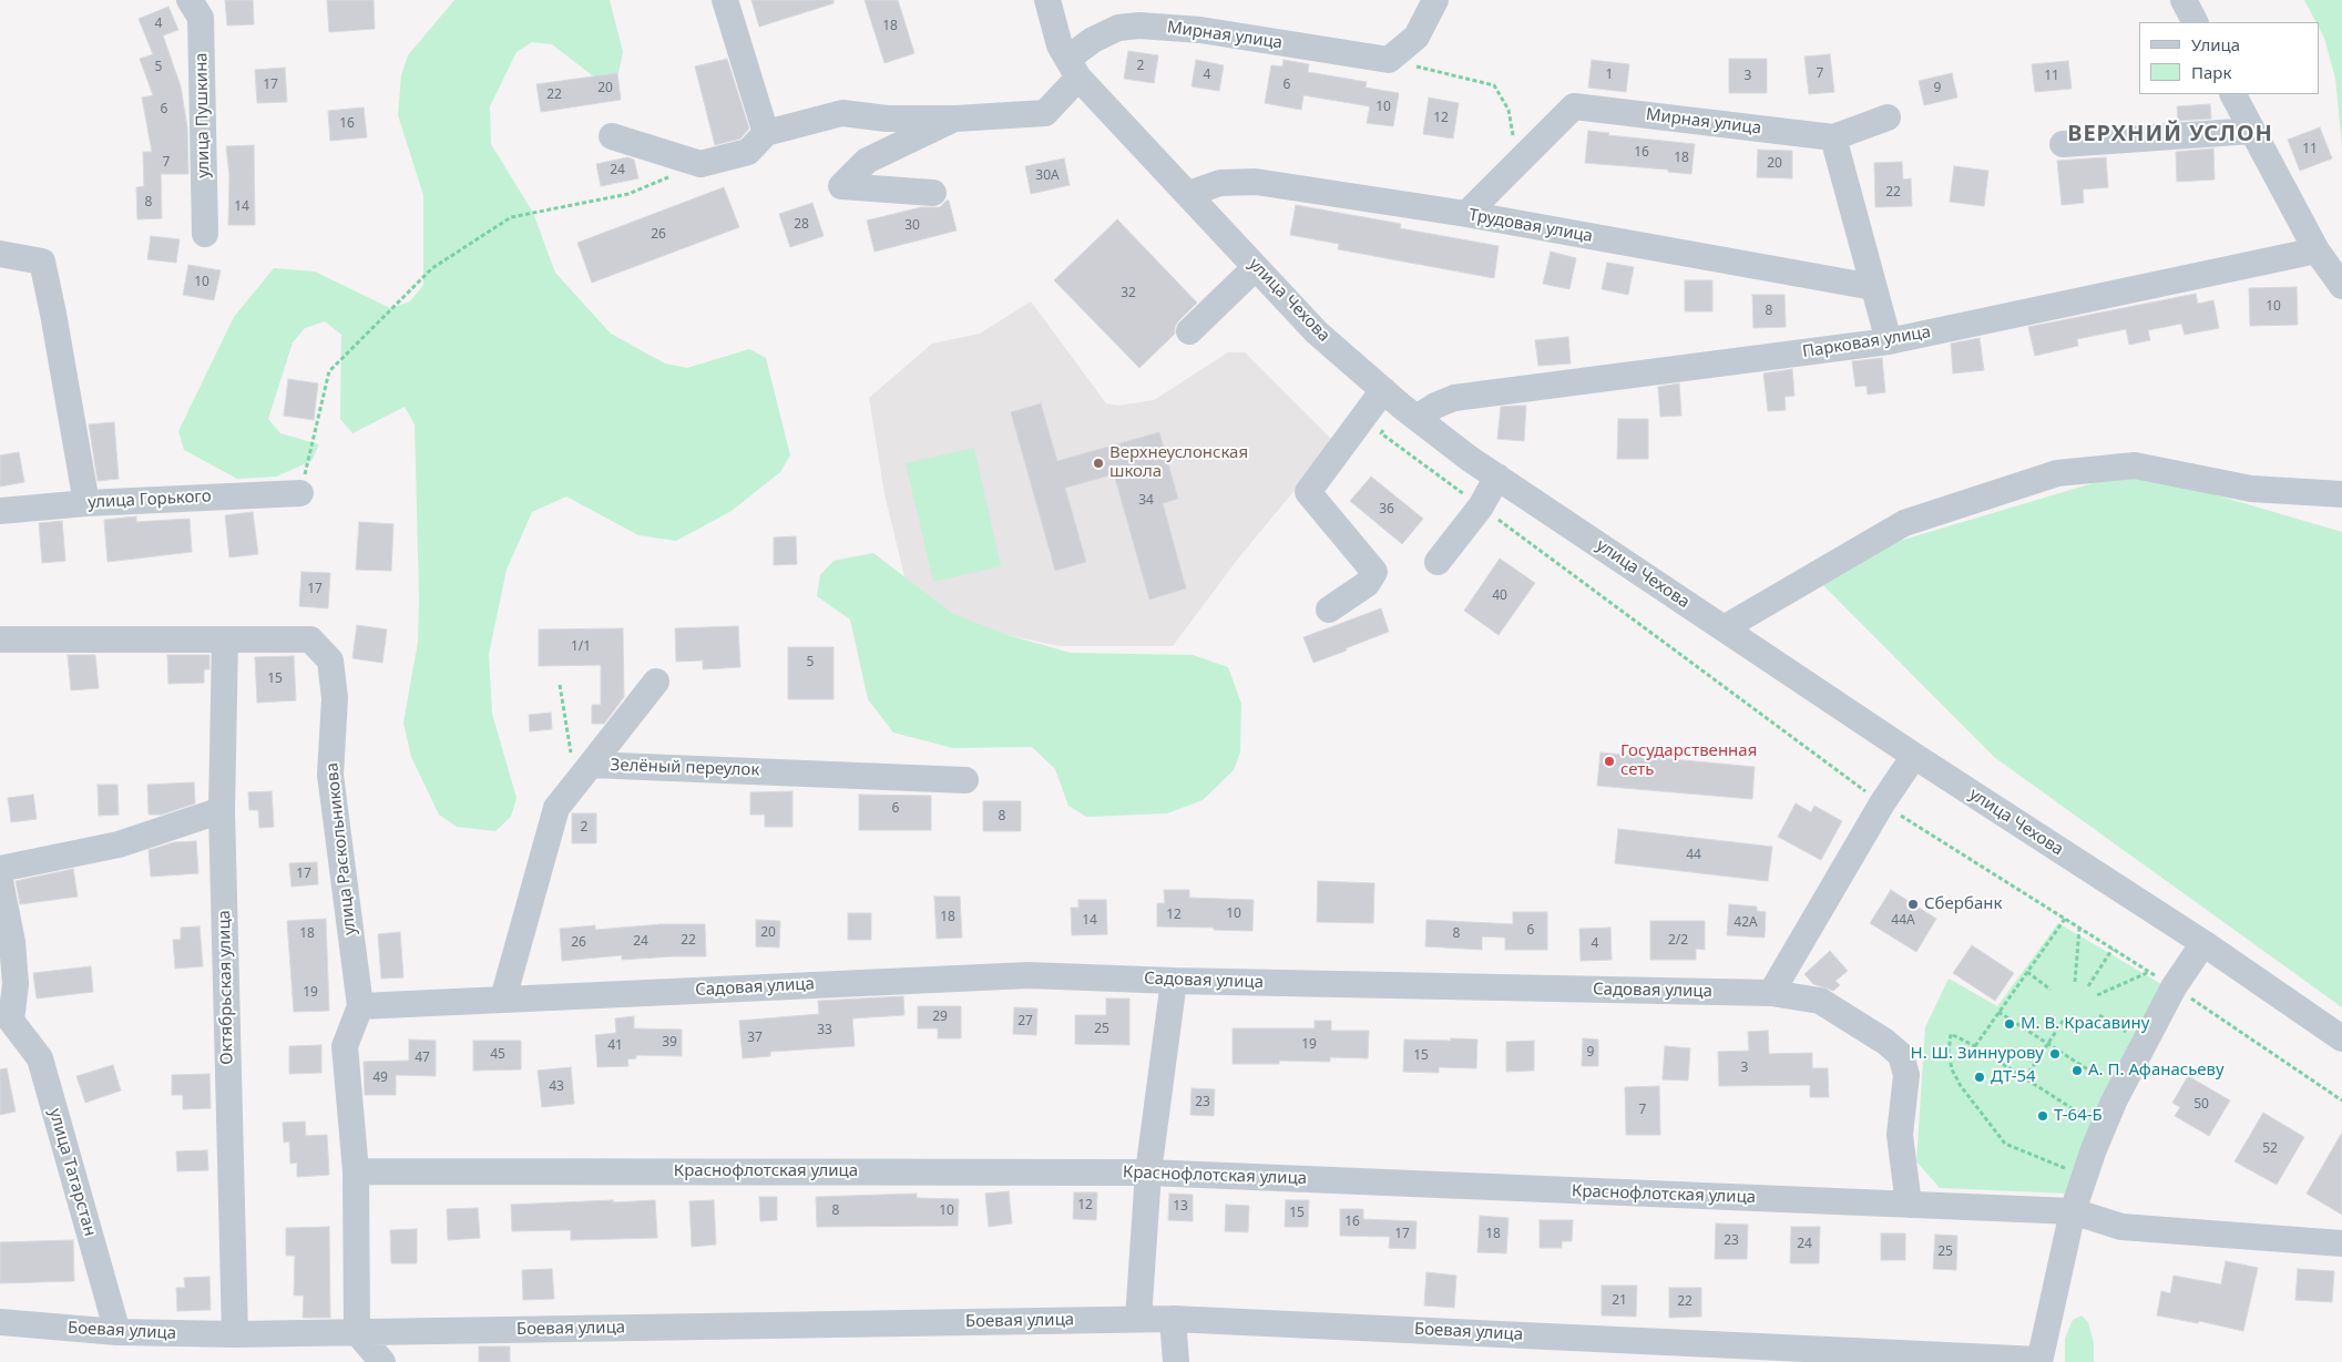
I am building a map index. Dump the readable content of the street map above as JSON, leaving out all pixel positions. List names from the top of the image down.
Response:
{
  "streets": {
    "street": [
      "Мирная улица",
      "улица Пушкина",
      "Трудовая улица",
      "улица Чехова",
      "Парковая улица",
      "улица Горького",
      "Зелёный переулок",
      "улица Раскольникова",
      "Садовая улица",
      "Октябрьская улица",
      "Краснофлотская улица",
      "улица Татарстан",
      "Боевая улица"
    ]
  },
  "crossings": [
    ["Мирная улица", "улица Чехова"],
    ["Трудовая улица", "улица Чехова"],
    ["улица Чехова", "Парковая улица"],
    ["улица Раскольникова", "Садовая улица"],
    ["улица Раскольникова", "Октябрьская улица"],
    ["улица Раскольникова", "Краснофлотская улица"],
    ["улица Раскольникова", "Боевая улица"],
    ["Садовая улица", "Краснофлотская улица"],
    ["Октябрьская улица", "Боевая улица"],
    ["улица Татарстан", "Боевая улица"]
  ],
  "districts": ["ВЕРХНИЙ УСЛОН"],
  "places": [
    "Верхнеуслонская школа",
    "Государственная сеть",
    "Сбербанк",
    "М. В. Красавину",
    "Н. Ш. Зиннурову",
    "А. П. Афанасьеву",
    "ДТ-54",
    "Т-64-Б"
  ],
  "house_numbers": [
    "4",
    "18",
    "2",
    "5",
    "7",
    "4",
    "1",
    "3",
    "11",
    "17",
    "6",
    "20",
    "9",
    "22",
    "10",
    "6",
    "12",
    "16",
    "11",
    "16",
    "18",
    "7",
    "20",
    "24",
    "30А",
    "22",
    "8",
    "14",
    "28",
    "30",
    "26",
    "10",
    "32",
    "10",
    "8",
    "34",
    "36",
    "17",
    "40",
    "1/1",
    "5",
    "15",
    "6",
    "8",
    "2",
    "44",
    "17",
    "10",
    "12",
    "18",
    "14",
    "44А",
    "42А",
    "6",
    "20",
    "18",
    "8",
    "22",
    "2/2",
    "24",
    "26",
    "4",
    "19",
    "29",
    "27",
    "25",
    "33",
    "37",
    "39",
    "19",
    "41",
    "9",
    "45",
    "15",
    "47",
    "3",
    "49",
    "43",
    "23",
    "50",
    "7",
    "52",
    "12",
    "13",
    "8",
    "10",
    "15",
    "16",
    "17",
    "18",
    "23",
    "24",
    "25",
    "21",
    "22"
  ],
  "legend": ["Улица", "Парк"]
}
